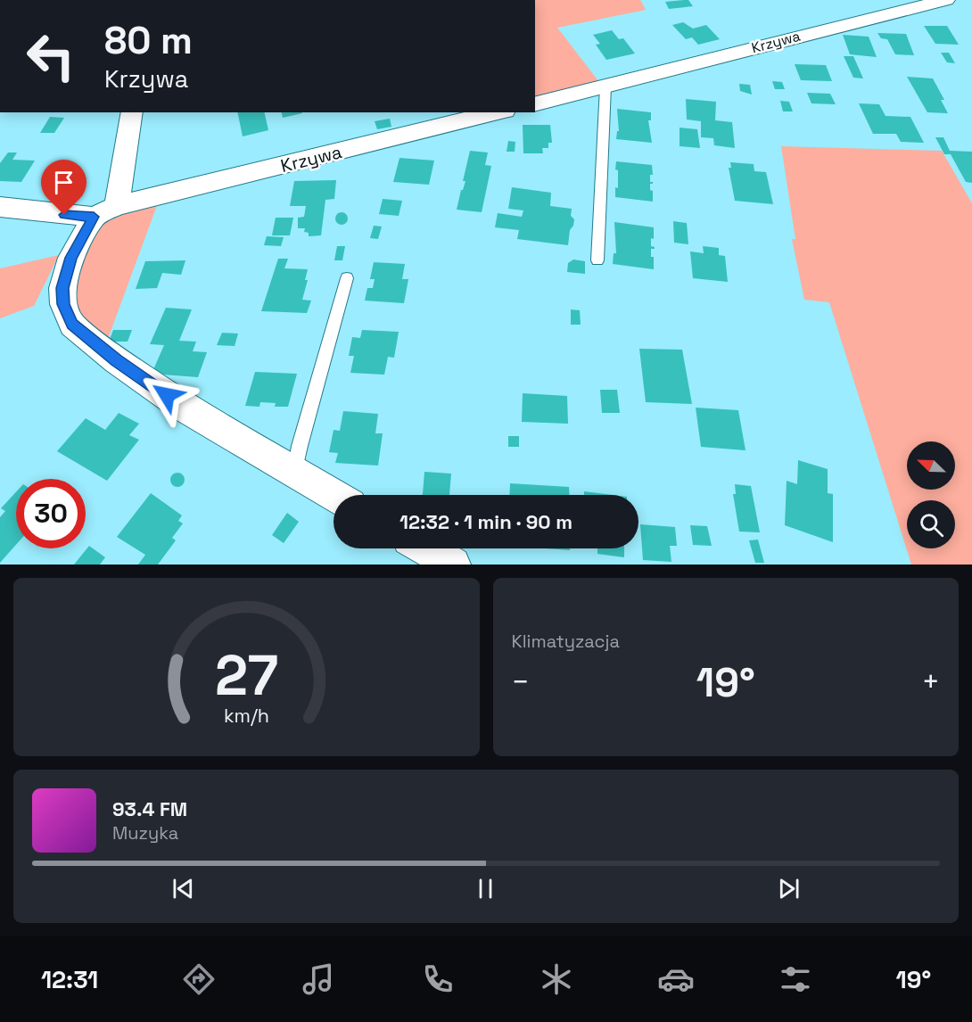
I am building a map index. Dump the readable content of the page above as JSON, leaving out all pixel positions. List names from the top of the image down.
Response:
{
  "streets": {
    "street": ["Krzywa"]
  },
  "north": "top left",
  "page": {
    "turn": ["80 m", "Krzywa"],
    "limit": "30",
    "trip": "12:32 · 1 min · 90 m",
    "tile": "Klimatyzacja",
    "heat": ["−", "19°", "+"],
    "song": ["93.4 FM", "Muzyka"],
    "tabs": ["12:31", "19°"],
    "gauge": ["27", "km/h"]
  }
}
